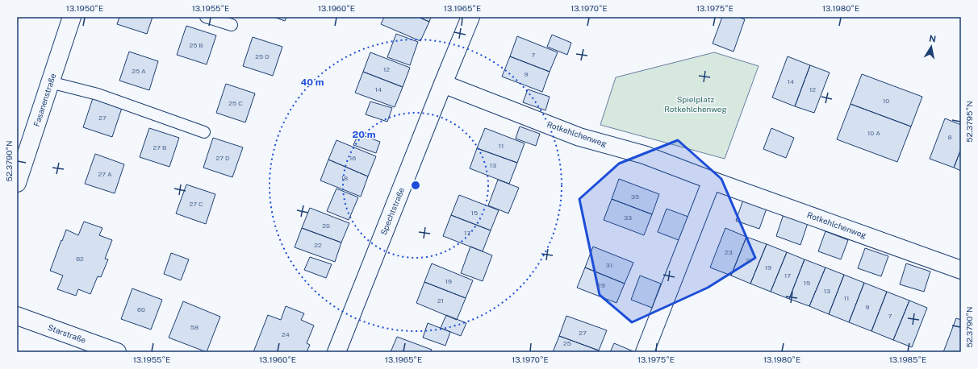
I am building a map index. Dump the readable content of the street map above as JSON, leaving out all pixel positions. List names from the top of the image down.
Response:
{
  "streets": {
    "street": [
      "Fasanenstraße",
      "Rotkehlchenweg",
      "Spechtstraße",
      "Starstraße"
    ]
  },
  "crossings": [
    ["Rotkehlchenweg", "Spechtstraße"]
  ],
  "parks": ["Spielplatz Rotkehlchenweg"],
  "house_numbers": [
    "25 B",
    "7",
    "25 D",
    "12",
    "25 A",
    "9",
    "14",
    "14",
    "12",
    "10",
    "25 C",
    "27",
    "10 A",
    "8",
    "11",
    "27 B",
    "27 D",
    "16",
    "13",
    "27 A",
    "18",
    "35",
    "27 C",
    "15",
    "33",
    "20",
    "17",
    "22",
    "23",
    "62",
    "21",
    "31",
    "19",
    "17",
    "19",
    "15",
    "29",
    "13",
    "11",
    "21",
    "9",
    "60",
    "7",
    "58",
    "27",
    "24",
    "25"
  ],
  "north": "top",
  "coordinates": [
    "13.1950°E",
    "13.1955°E",
    "13.1960°E",
    "13.1965°E",
    "13.1970°E",
    "13.1975°E",
    "13.1980°E",
    "52.3795°N",
    "52.3790°N",
    "13.1985°E"
  ],
  "rings": ["40 m", "20 m"]
}
